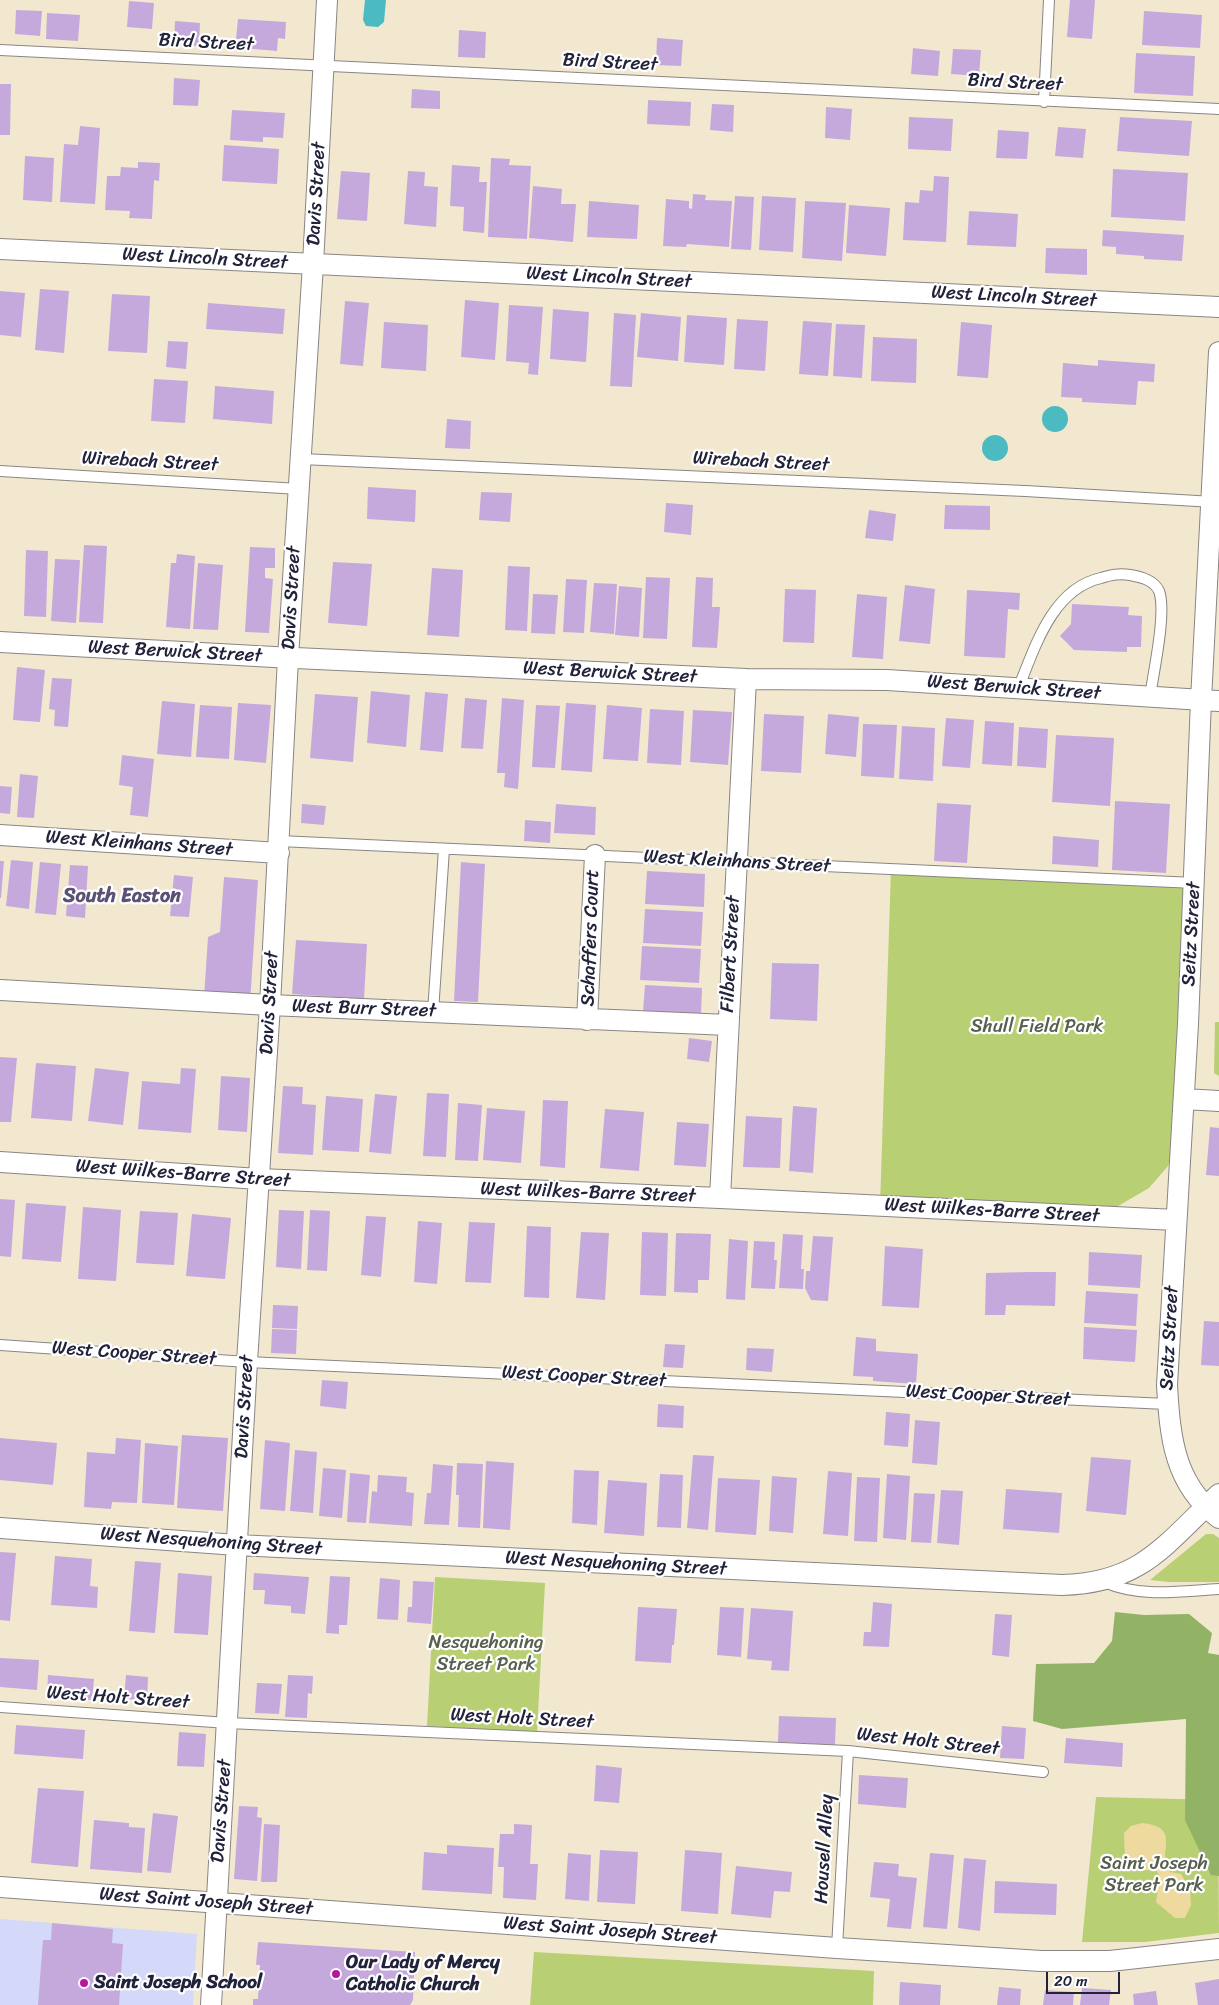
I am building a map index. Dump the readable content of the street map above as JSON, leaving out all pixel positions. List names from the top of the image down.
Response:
{
  "streets": {
    "street": [
      "Davis Street",
      "West Lincoln Street",
      "West Berwick Street",
      "West Kleinhans Street",
      "Seitz Street",
      "Schaffers Court",
      "Filbert Street",
      "West Burr Street",
      "West Wilkes-Barre Street",
      "West Nesquehoning Street",
      "West Saint Joseph Street"
    ],
    "lane": [
      "Bird Street",
      "Wirebach Street",
      "West Cooper Street",
      "West Holt Street",
      "Housell Alley"
    ]
  },
  "crossings": [
    ["Bird Street", "Davis Street"],
    ["Davis Street", "West Lincoln Street"],
    ["Davis Street", "Wirebach Street"],
    ["Davis Street", "West Berwick Street"],
    ["Davis Street", "West Kleinhans Street"],
    ["Davis Street", "West Burr Street"],
    ["Davis Street", "West Wilkes-Barre Street"],
    ["Davis Street", "West Cooper Street"],
    ["Davis Street", "West Nesquehoning Street"],
    ["Davis Street", "West Holt Street"],
    ["Davis Street", "West Saint Joseph Street"],
    ["Wirebach Street", "Seitz Street"],
    ["West Berwick Street", "Seitz Street"],
    ["West Berwick Street", "Filbert Street"],
    ["West Kleinhans Street", "Seitz Street"],
    ["West Kleinhans Street", "Schaffers Court"],
    ["West Kleinhans Street", "Filbert Street"],
    ["Seitz Street", "West Wilkes-Barre Street"],
    ["Seitz Street", "West Cooper Street"],
    ["Seitz Street", "West Nesquehoning Street"],
    ["Schaffers Court", "West Burr Street"],
    ["Filbert Street", "West Burr Street"],
    ["Filbert Street", "West Wilkes-Barre Street"],
    ["West Holt Street", "Housell Alley"],
    ["Housell Alley", "West Saint Joseph Street"]
  ],
  "districts": ["South Easton"],
  "parks": ["Shull Field Park", "Nesquehoning Street Park", "Saint Joseph Street Park"],
  "places": ["Our Lady of Mercy Catholic Church", "Saint Joseph School"],
  "scale_bar": "20 m"
}
